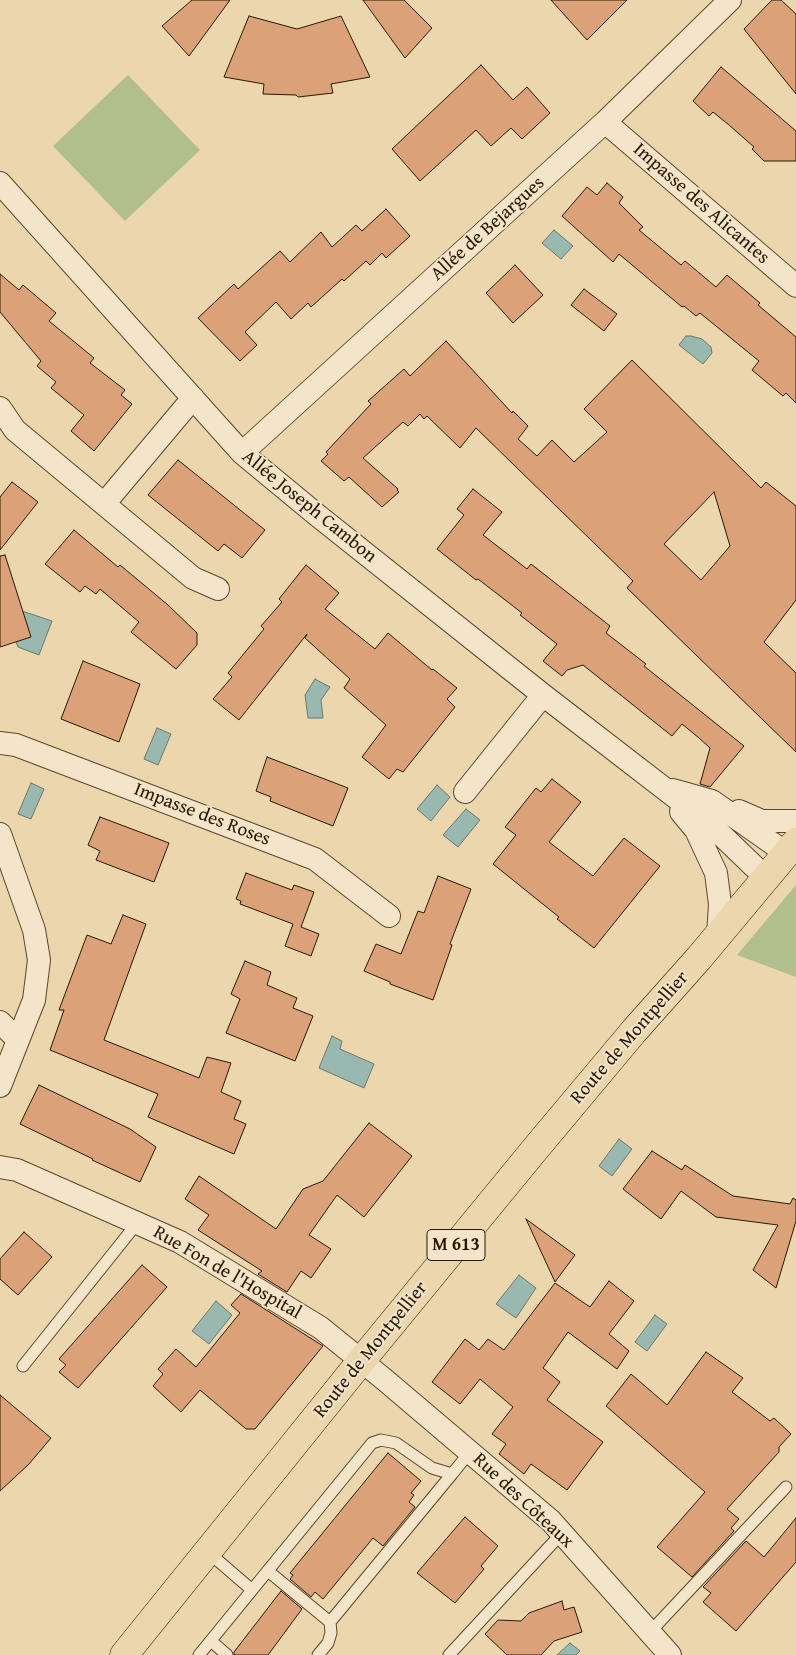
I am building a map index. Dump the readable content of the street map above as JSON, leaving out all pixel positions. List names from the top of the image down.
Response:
{
  "streets": {
    "main road": ["Route de Montpellier", "M 613"],
    "street": [
      "Impasse des Alicantes",
      "Allée de Bejargues",
      "Allée Joseph Cambon",
      "Impasse des Roses",
      "Rue Fon de l'Hospital",
      "Rue des Côteaux"
    ]
  },
  "crossings": [
    ["Impasse des Alicantes", "Allée de Bejargues"],
    ["Allée de Bejargues", "Allée Joseph Cambon"],
    ["Allée Joseph Cambon", "Route de Montpellier"],
    ["Route de Montpellier", "Rue Fon de l'Hospital"],
    ["Route de Montpellier", "Rue des Côteaux"],
    ["Rue Fon de l'Hospital", "Rue des Côteaux"]
  ]
}
